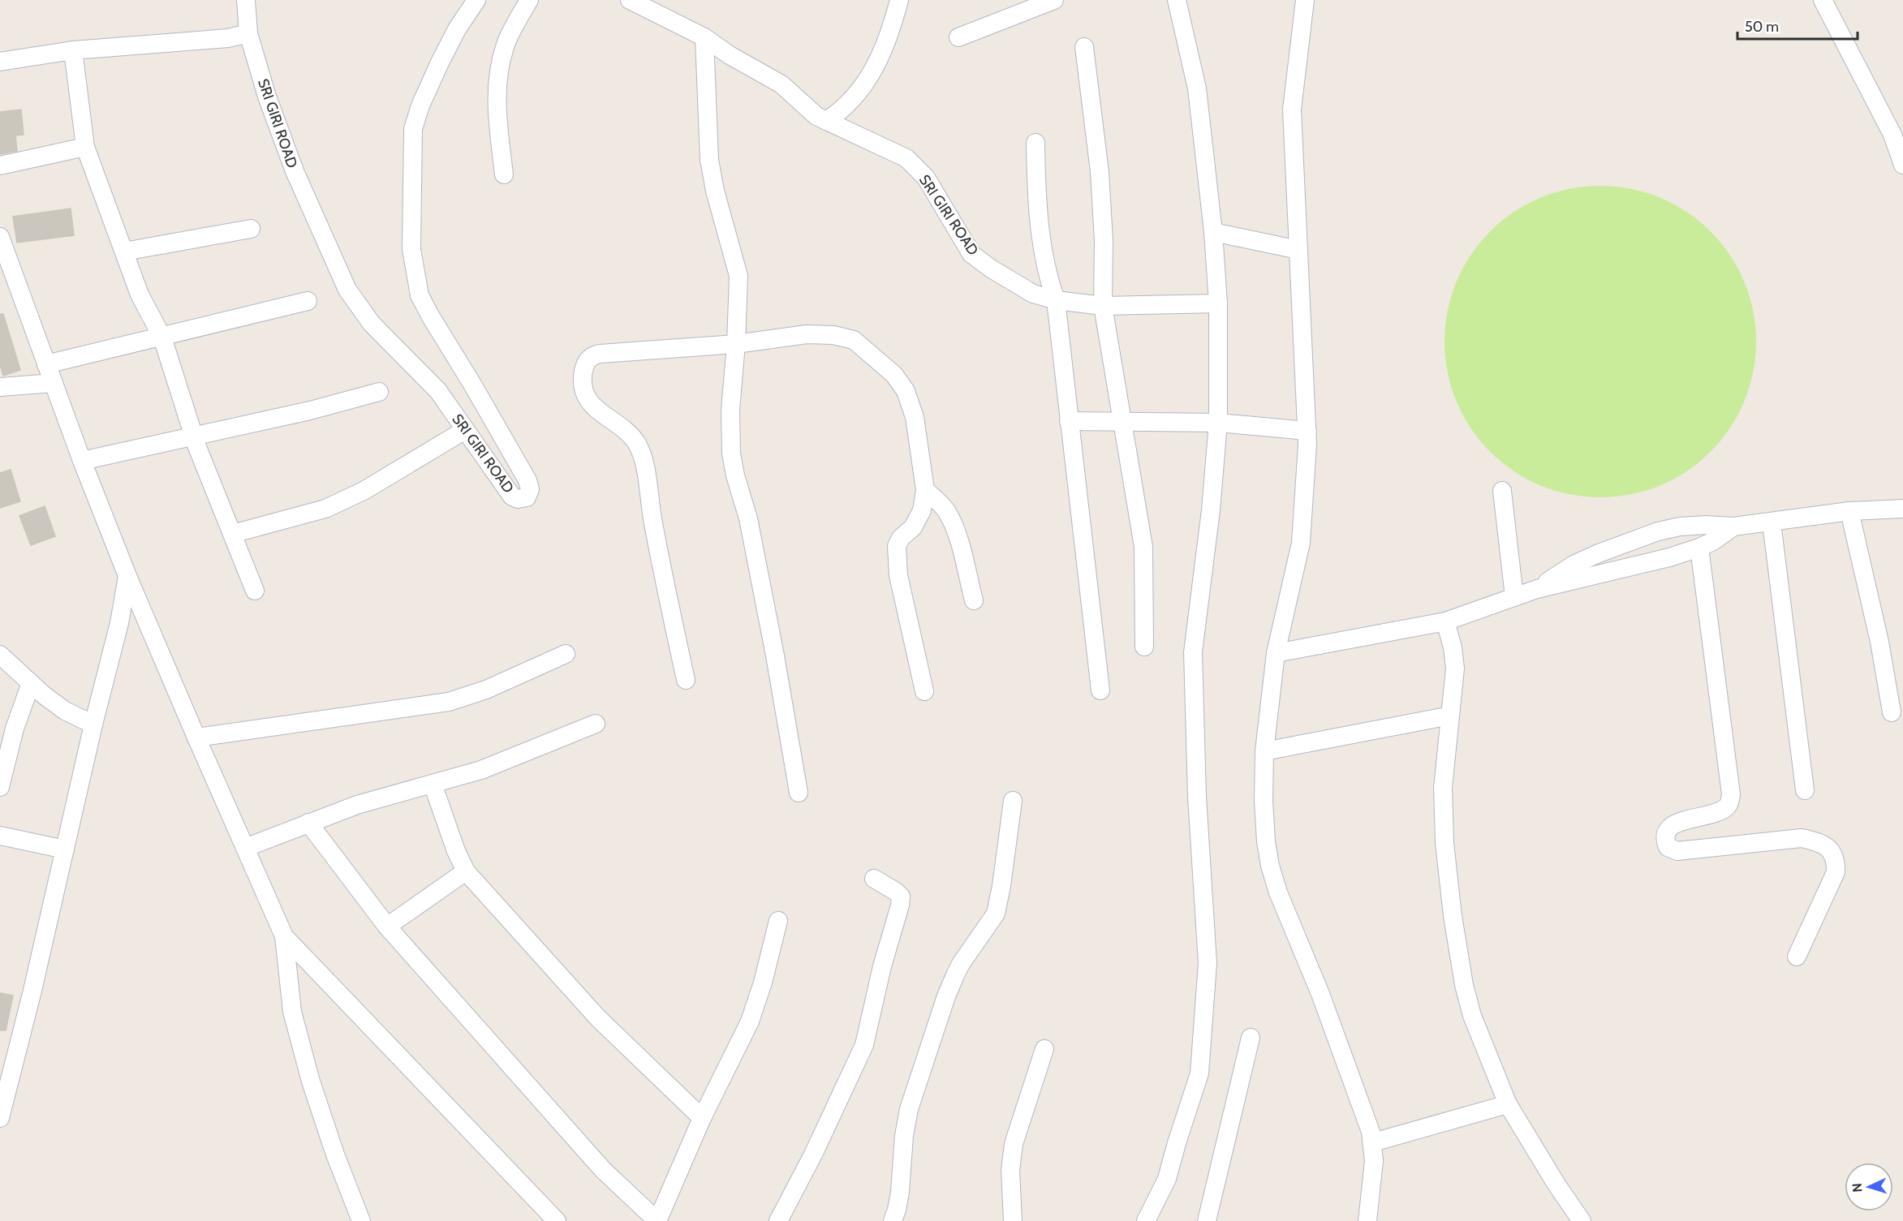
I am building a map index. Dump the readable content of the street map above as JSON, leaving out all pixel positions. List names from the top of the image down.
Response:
{
  "streets": {
    "street": ["SRI GIRI ROAD"]
  },
  "scale_bar": "50 m",
  "north": "left"
}
